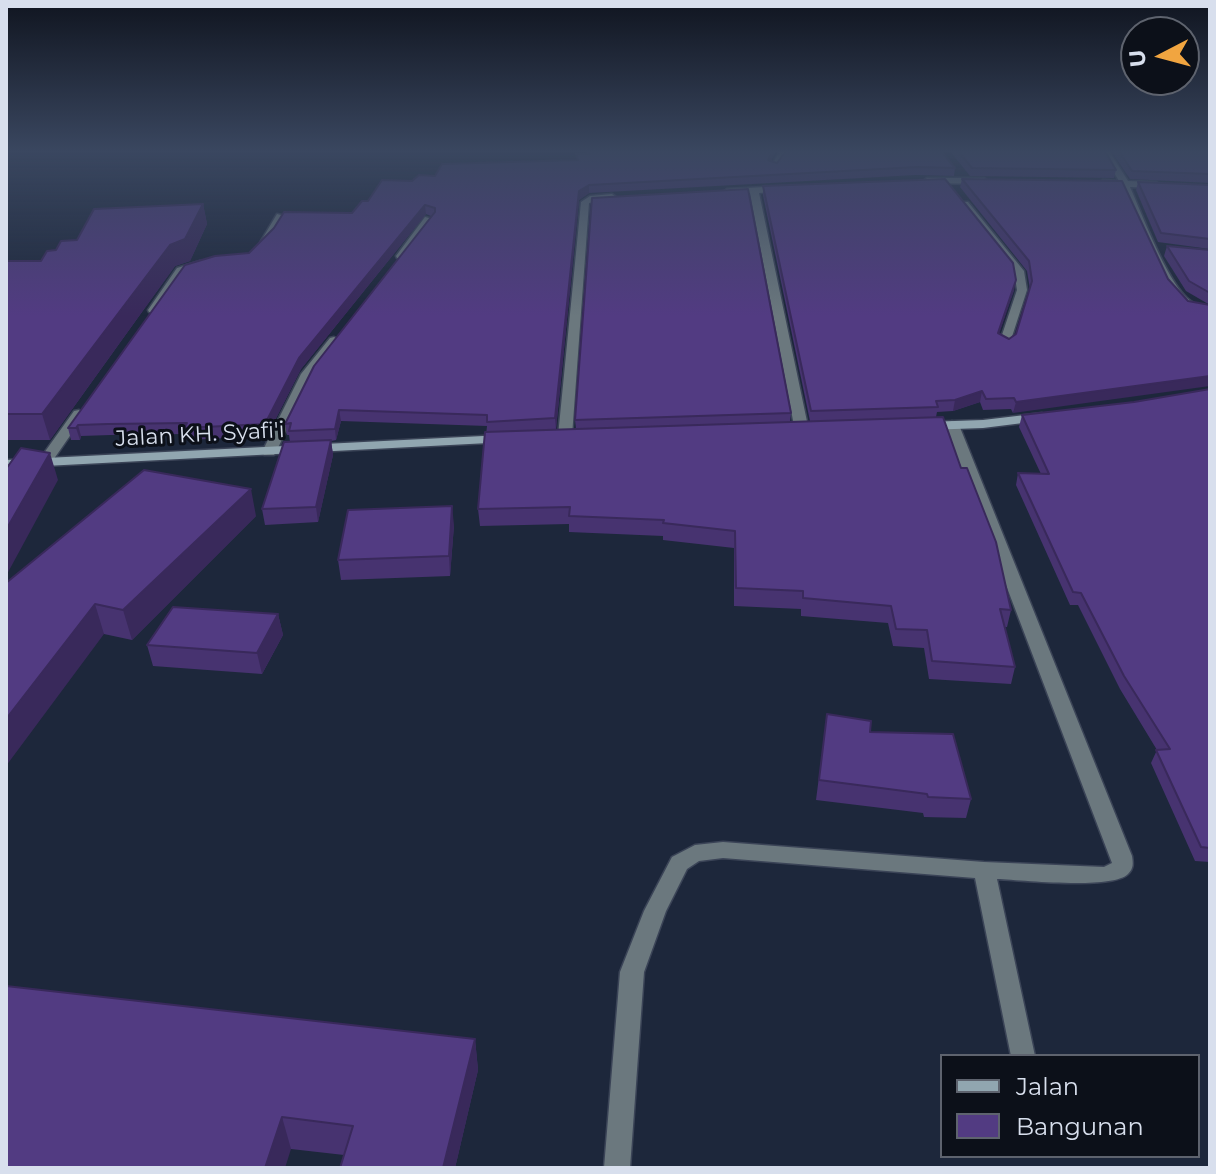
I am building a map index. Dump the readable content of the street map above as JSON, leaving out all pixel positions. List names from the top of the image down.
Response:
{
  "streets": {
    "main road": ["Jalan KH. Syafi'i"]
  },
  "legend": ["Jalan", "Bangunan"],
  "north": "left"
}
